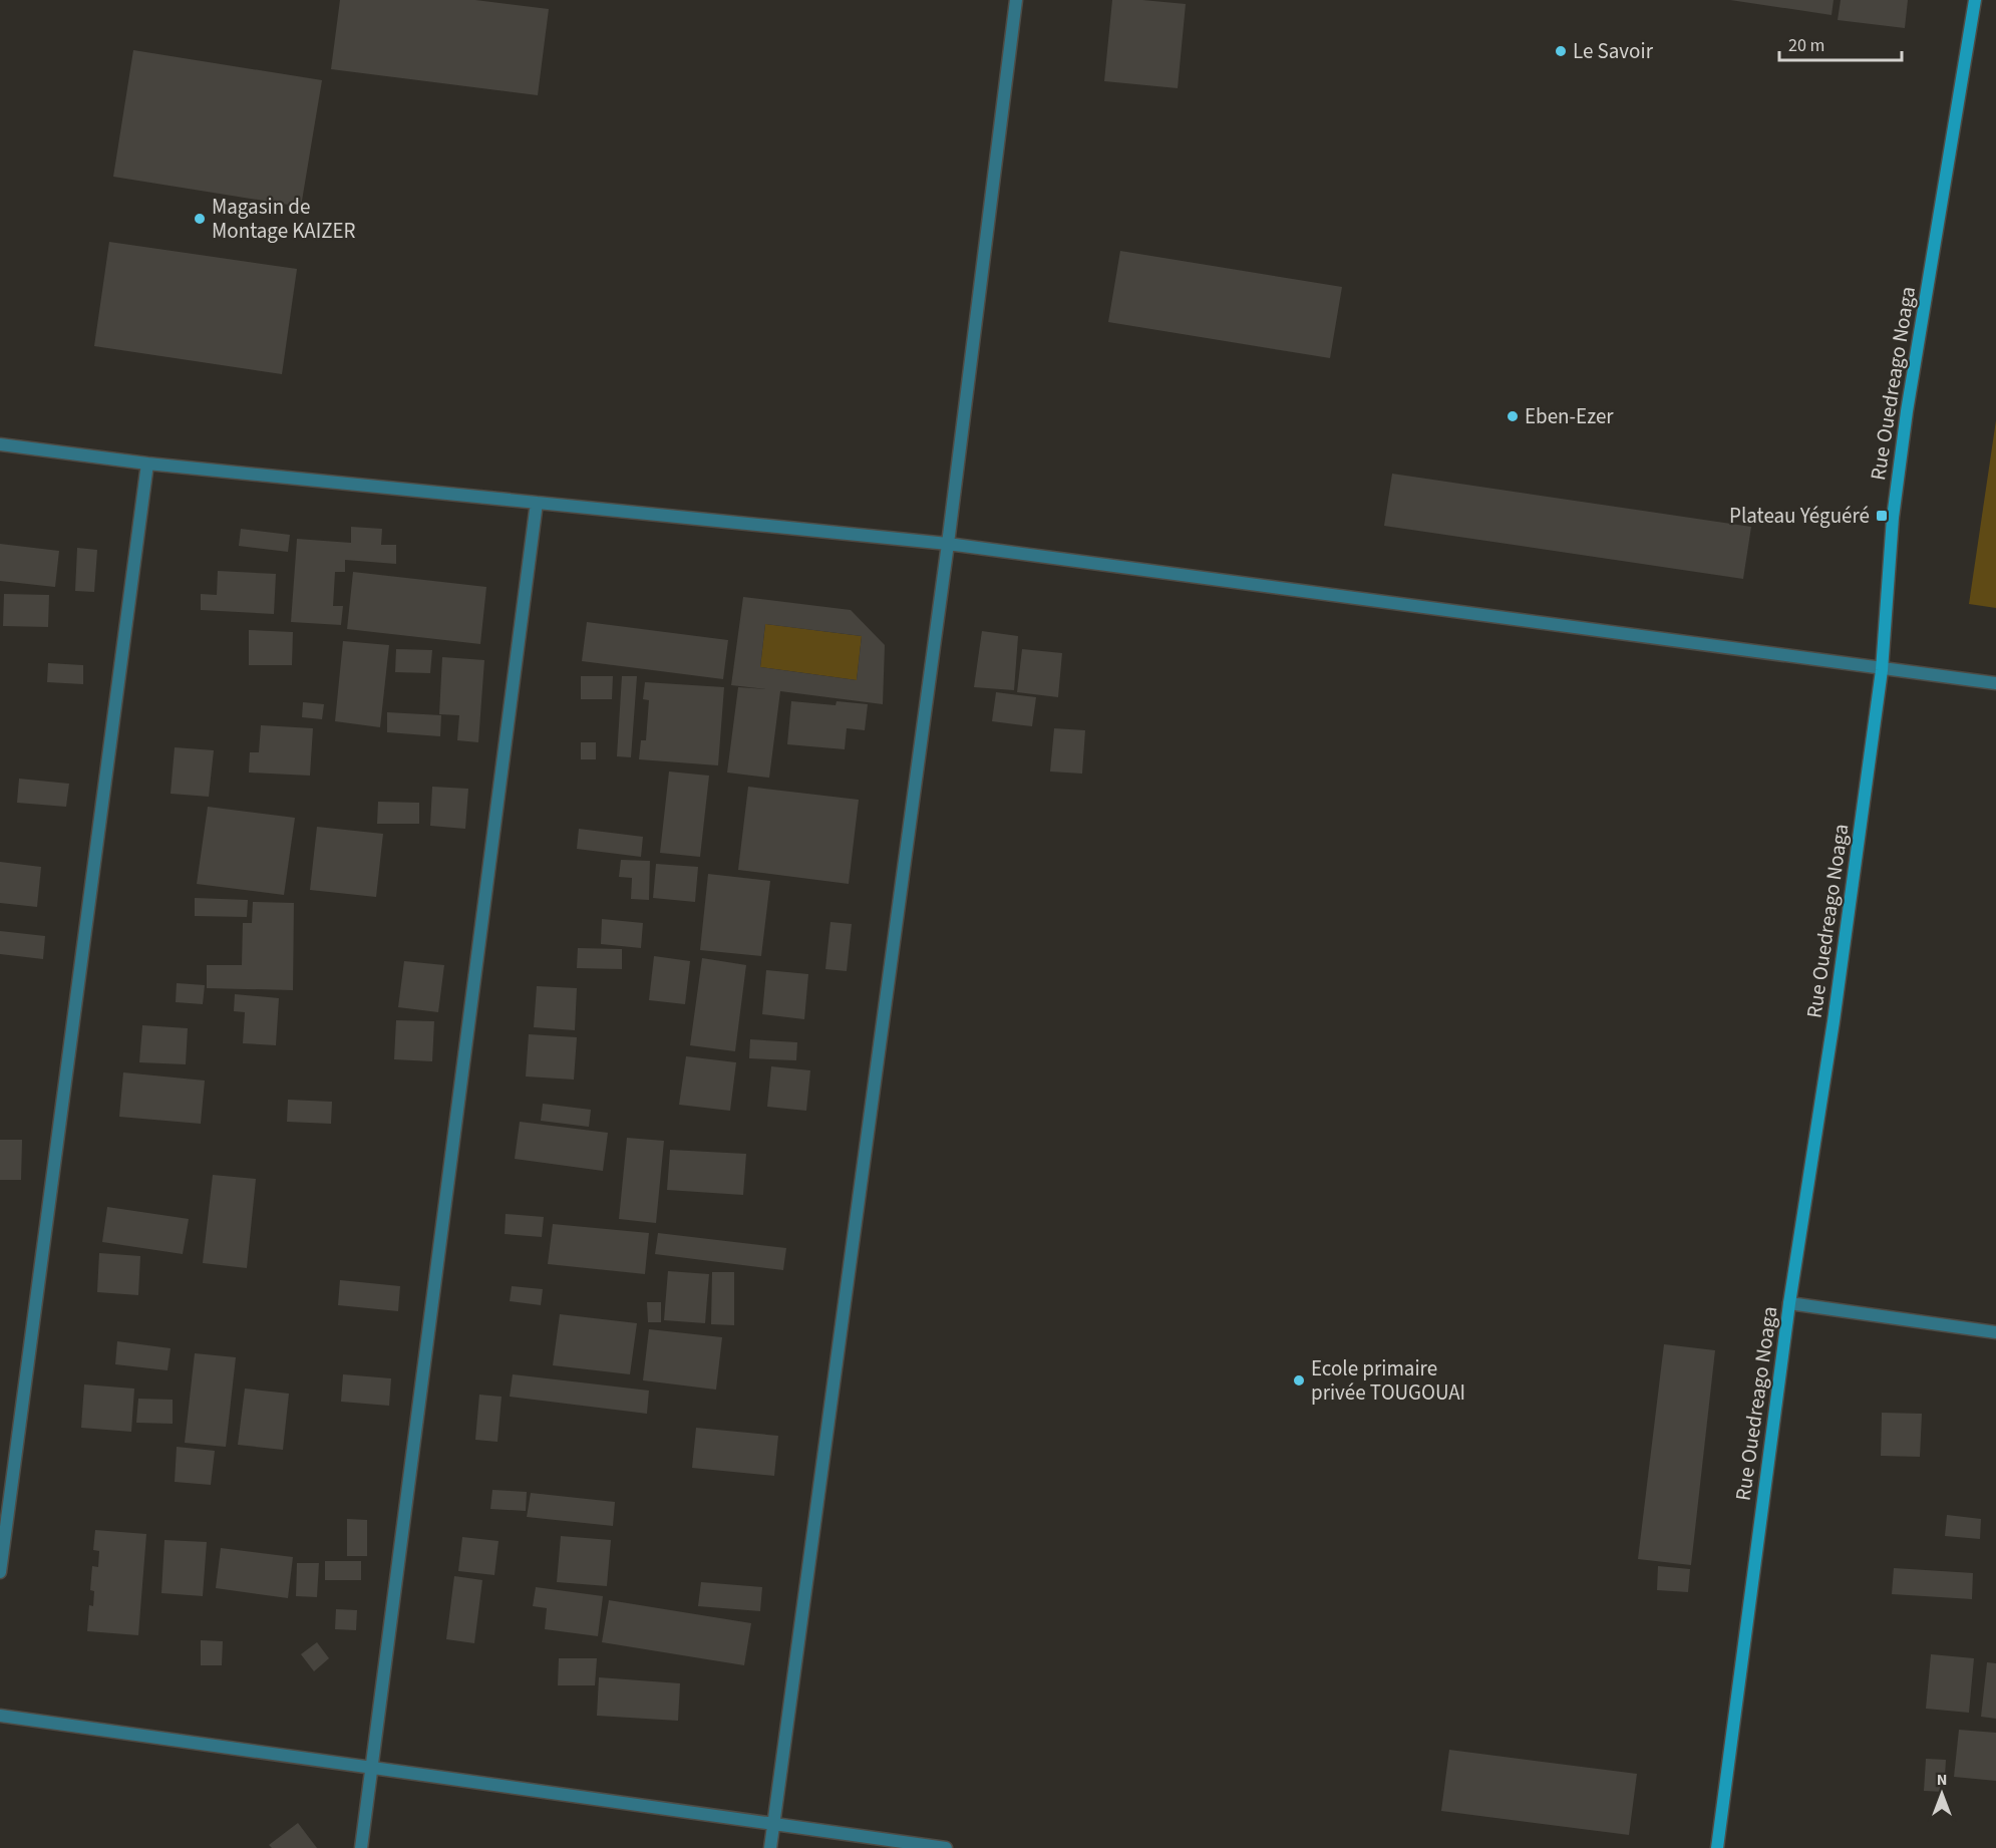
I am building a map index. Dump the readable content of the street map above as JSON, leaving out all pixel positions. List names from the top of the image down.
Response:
{
  "streets": {
    "street": ["Rue Ouedreago Noaga"]
  },
  "places": {
    "other": [
      "Le Savoir",
      "Magasin de Montage KAIZER",
      "Eben-Ezer",
      "Ecole primaire privée TOUGOUAI"
    ],
    "transit": ["Plateau Yéguéré"]
  },
  "scale_bar": "20 m",
  "north": "top"
}
